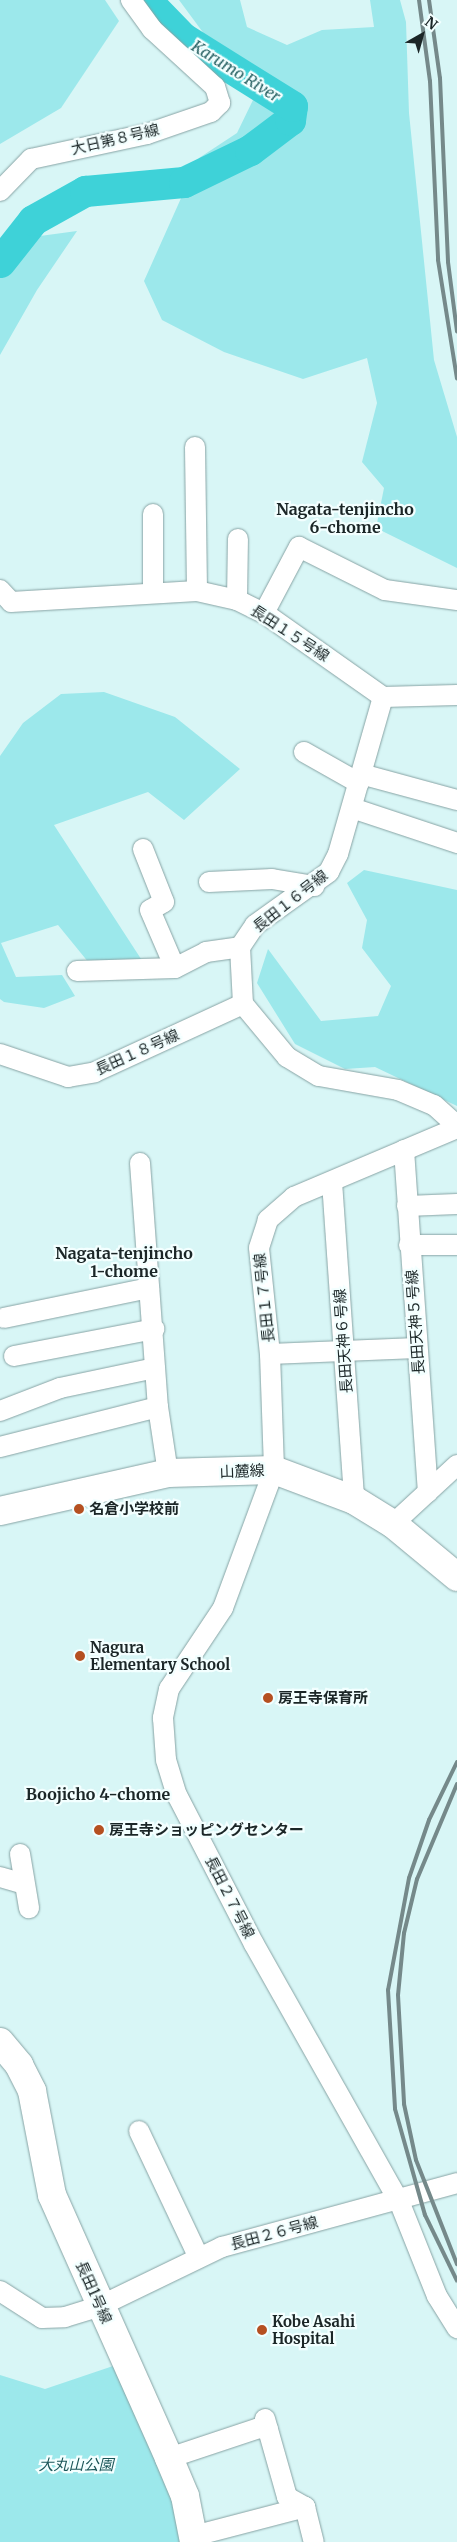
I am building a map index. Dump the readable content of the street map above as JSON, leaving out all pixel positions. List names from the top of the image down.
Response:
{
  "streets": {
    "street": [
      "大日第８号線",
      "長田１５号線",
      "長田１６号線",
      "長田１８号線",
      "長田１７号線",
      "長田天神５号線",
      "長田天神６号線",
      "山麓線",
      "長田２７号線",
      "長田２６号線",
      "長田1号線"
    ]
  },
  "crossings": [
    ["長田１５号線", "長田１６号線"],
    ["長田１６号線", "長田１８号線"],
    ["長田１７号線", "長田天神５号線"],
    ["長田１７号線", "長田天神６号線"],
    ["長田１７号線", "山麓線"],
    ["長田１７号線", "長田２７号線"],
    ["長田天神６号線", "山麓線"],
    ["山麓線", "長田２７号線"],
    ["長田２７号線", "長田２６号線"],
    ["長田２６号線", "長田1号線"]
  ],
  "districts": ["Nagata-tenjincho 6-chome", "Nagata-tenjincho 1-chome", "Boojicho 4-chome"],
  "water": ["Karumo River"],
  "parks": ["大丸山公園"],
  "places": [
    "名倉小学校前",
    "Nagura Elementary School",
    "房王寺保育所",
    "房王寺ショッピングセンター",
    "Kobe Asahi Hospital"
  ],
  "north": "top right"
}
